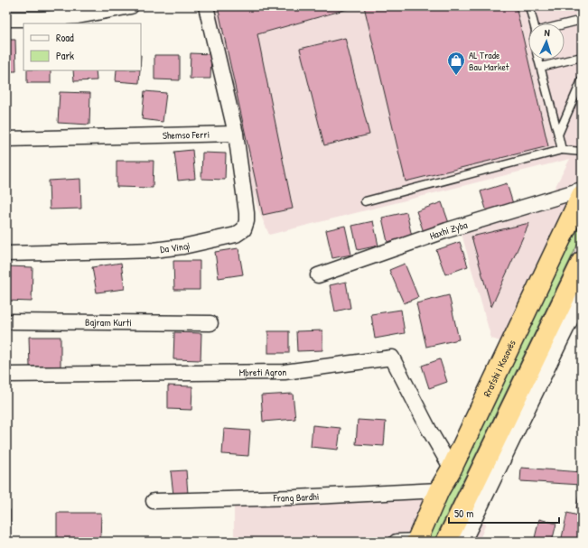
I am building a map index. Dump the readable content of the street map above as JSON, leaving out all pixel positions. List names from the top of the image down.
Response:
{
  "streets": {
    "highway": ["Rrafshi i Kosovës"],
    "street": [
      "Shemso Ferri",
      "Haxhi Zyba",
      "Da Vinqi",
      "Bajram Kurti",
      "Mbreti Agron",
      "Frang Bardhi"
    ]
  },
  "crossings": [
    ["Shemso Ferri", "Da Vinqi"],
    ["Rrafshi i Kosovës", "Mbreti Agron"],
    ["Rrafshi i Kosovës", "Frang Bardhi"]
  ],
  "places": {
    "shop": ["AL Trade Bau Market"]
  },
  "legend": ["Road", "Park"],
  "scale_bar": "50 m",
  "north": "top"
}
